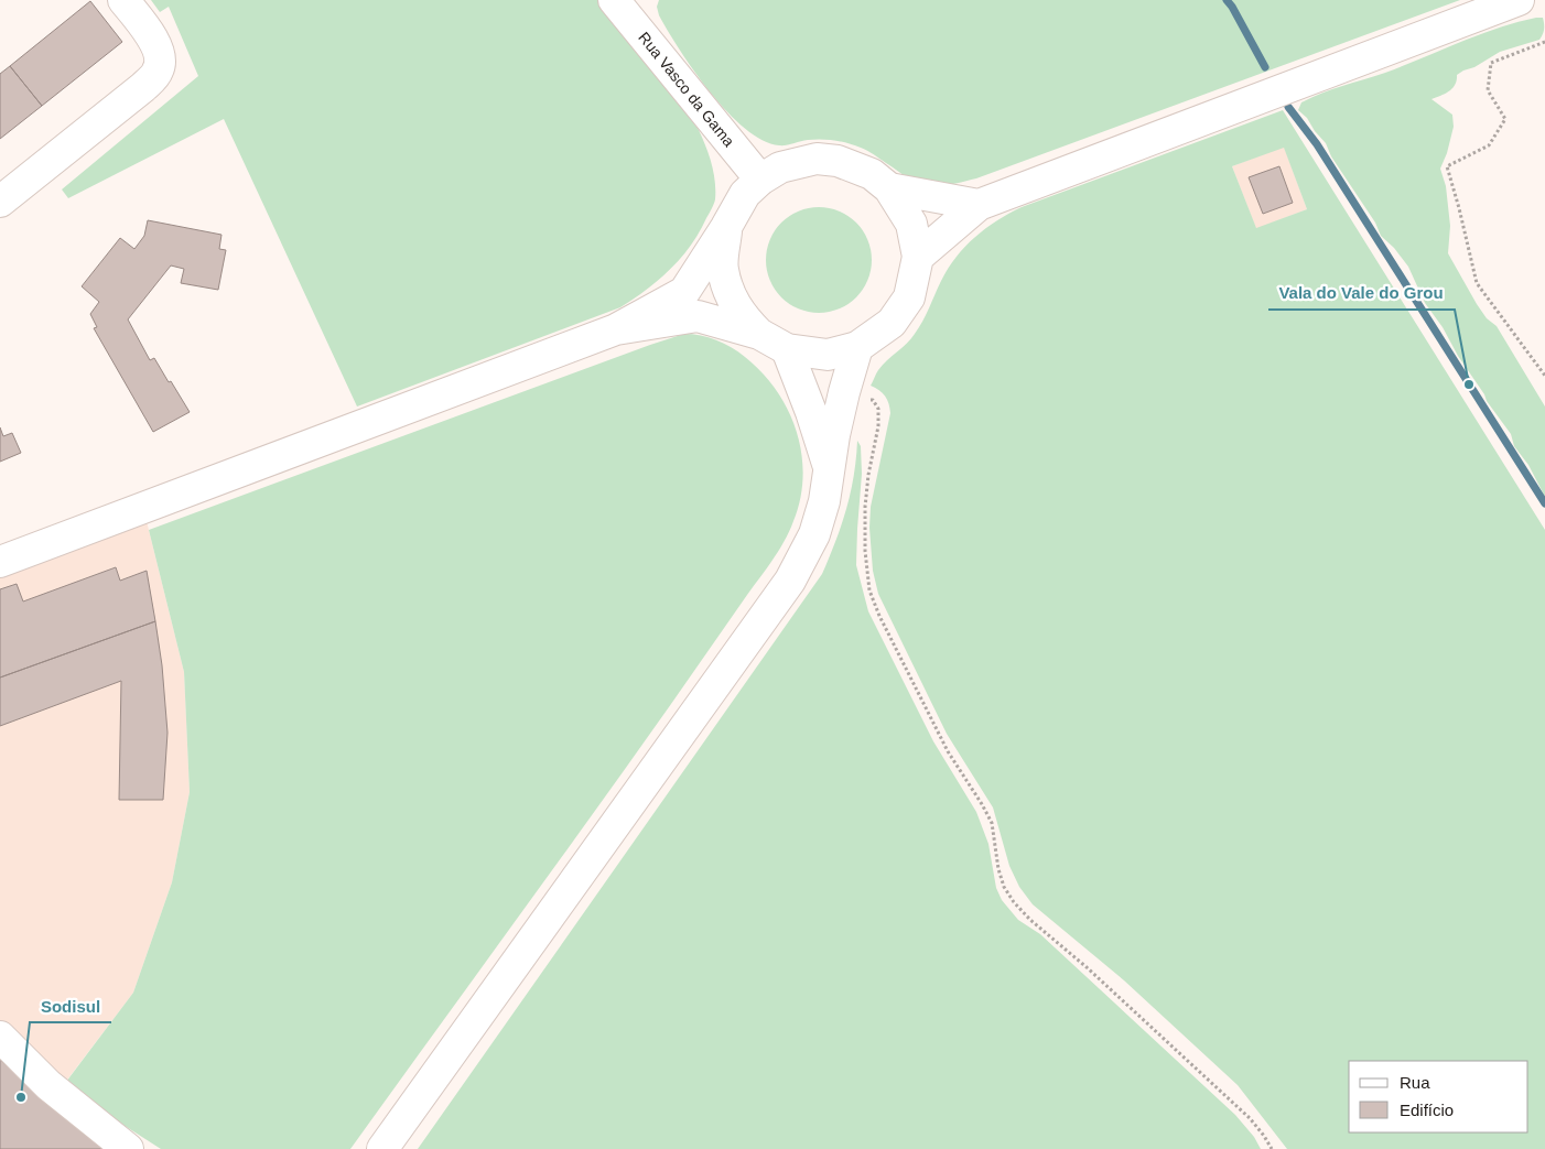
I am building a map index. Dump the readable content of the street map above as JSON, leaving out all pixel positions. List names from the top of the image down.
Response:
{
  "streets": {
    "main road": ["Rua Vasco da Gama"]
  },
  "places": ["Vala do Vale do Grou", "Sodisul"],
  "legend": ["Rua", "Edifício"]
}
